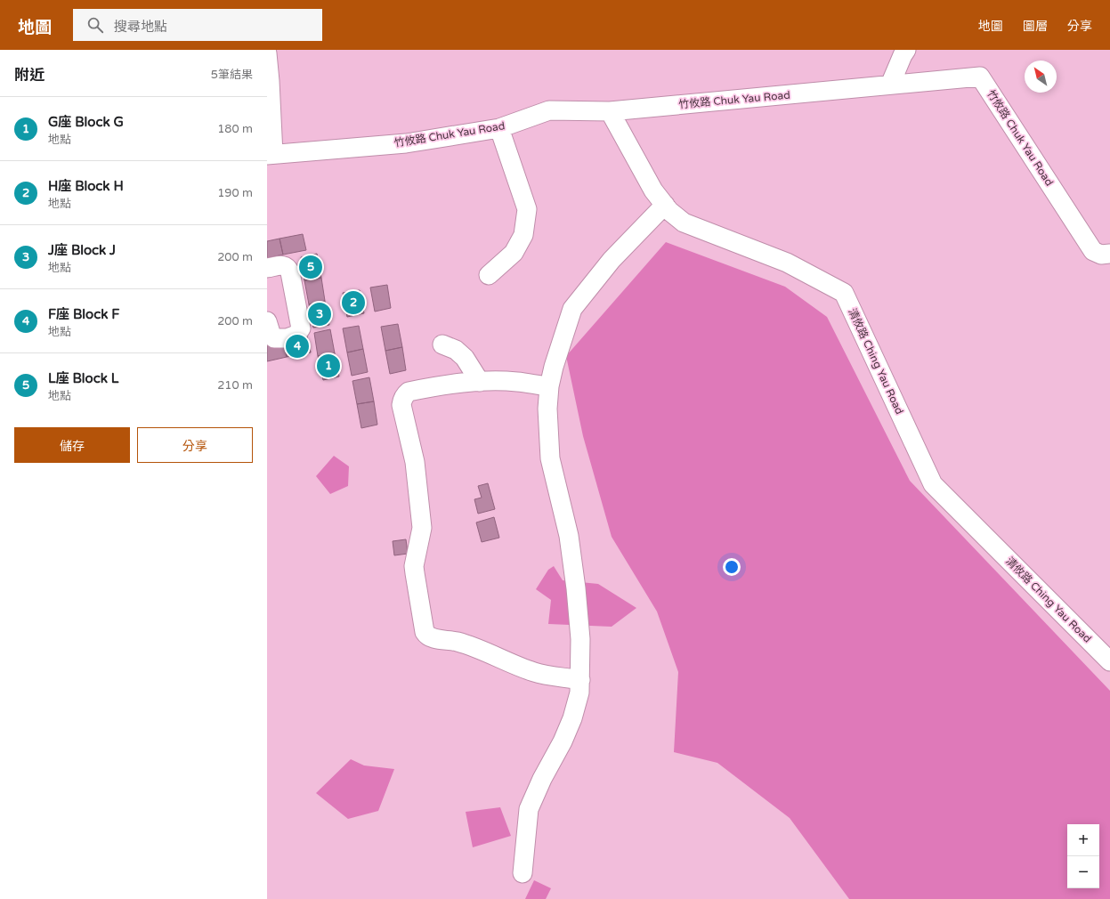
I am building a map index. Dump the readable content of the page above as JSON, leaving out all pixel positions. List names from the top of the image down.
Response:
{
  "streets": {
    "street": ["竹攸路 Chuk Yau Road", "清攸路 Ching Yau Road"]
  },
  "crossings": [
    ["竹攸路 Chuk Yau Road", "清攸路 Ching Yau Road"]
  ],
  "north": "top left",
  "page": {
    "header": "地圖",
    "search": "搜尋地點",
    "nav": ["地圖", "圖層", "分享"],
    "heading": ["附近", "5筆結果"],
    "list": [
      {
        "mark": "1",
        "name": "G座 Block G",
        "note": "地點",
        "value": "180 m"
      },
      {
        "mark": "2",
        "name": "H座 Block H",
        "note": "地點",
        "value": "190 m"
      },
      {
        "mark": "3",
        "name": "J座 Block J",
        "note": "地點",
        "value": "200 m"
      },
      {
        "mark": "4",
        "name": "F座 Block F",
        "note": "地點",
        "value": "200 m"
      },
      {
        "mark": "5",
        "name": "L座 Block L",
        "note": "地點",
        "value": "210 m"
      }
    ],
    "pins": [
      "5",
      "2",
      "3",
      "4",
      "1"
    ],
    "buttons": ["儲存", "分享"],
    "map_buttons": ["+", "−"]
  }
}
